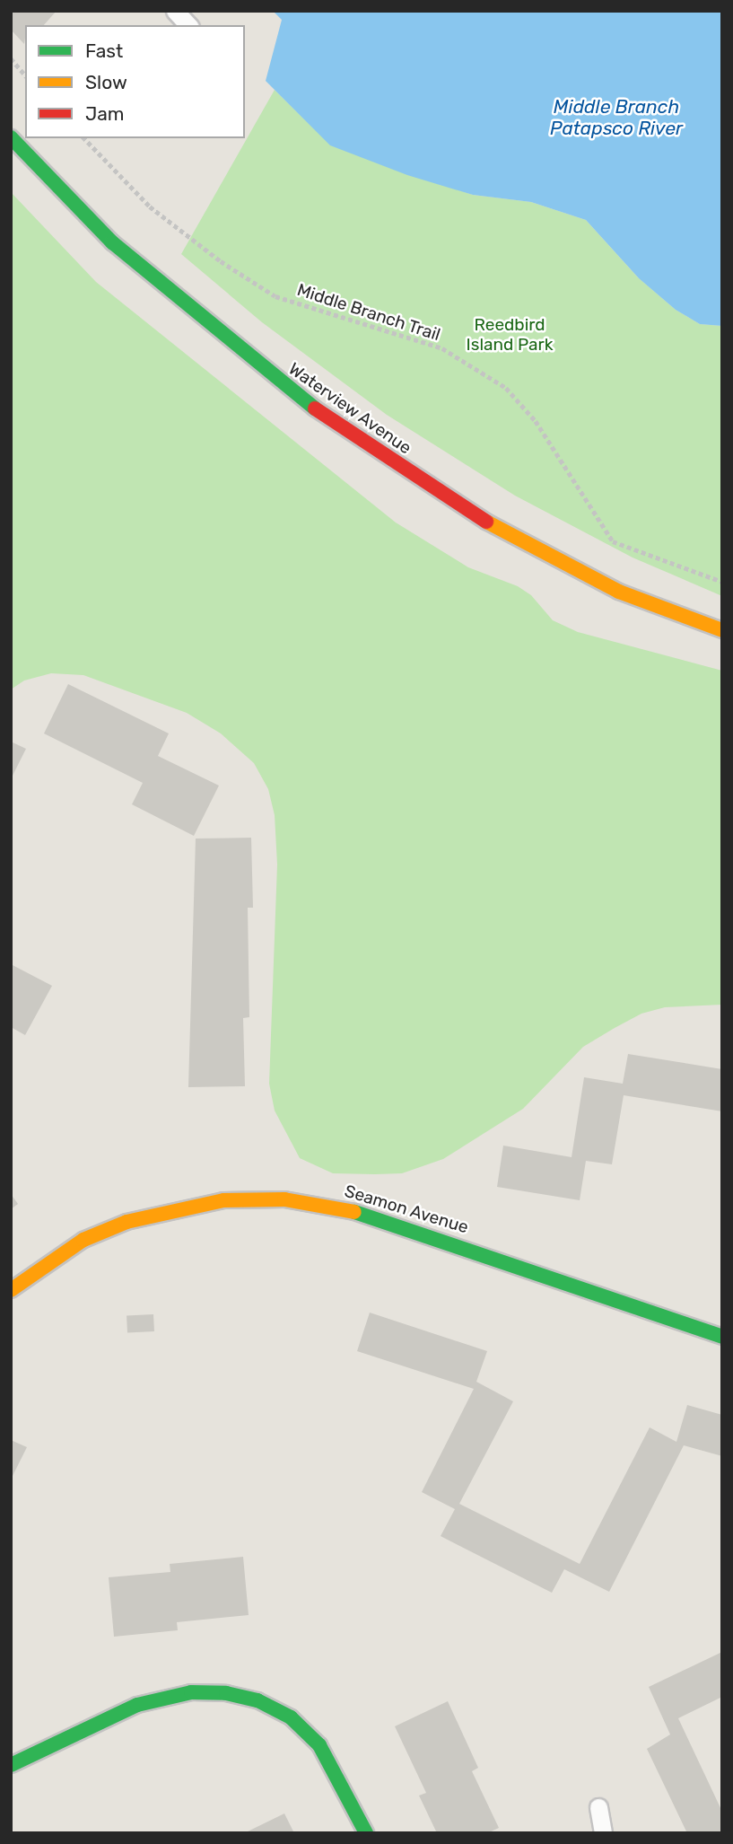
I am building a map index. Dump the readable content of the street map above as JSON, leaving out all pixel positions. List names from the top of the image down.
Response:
{
  "streets": {
    "street": ["Waterview Avenue", "Seamon Avenue"],
    "path": ["Middle Branch Trail"]
  },
  "water": ["Middle Branch Patapsco River"],
  "parks": ["Reedbird Island Park"],
  "legend": ["Fast", "Slow", "Jam"]
}
